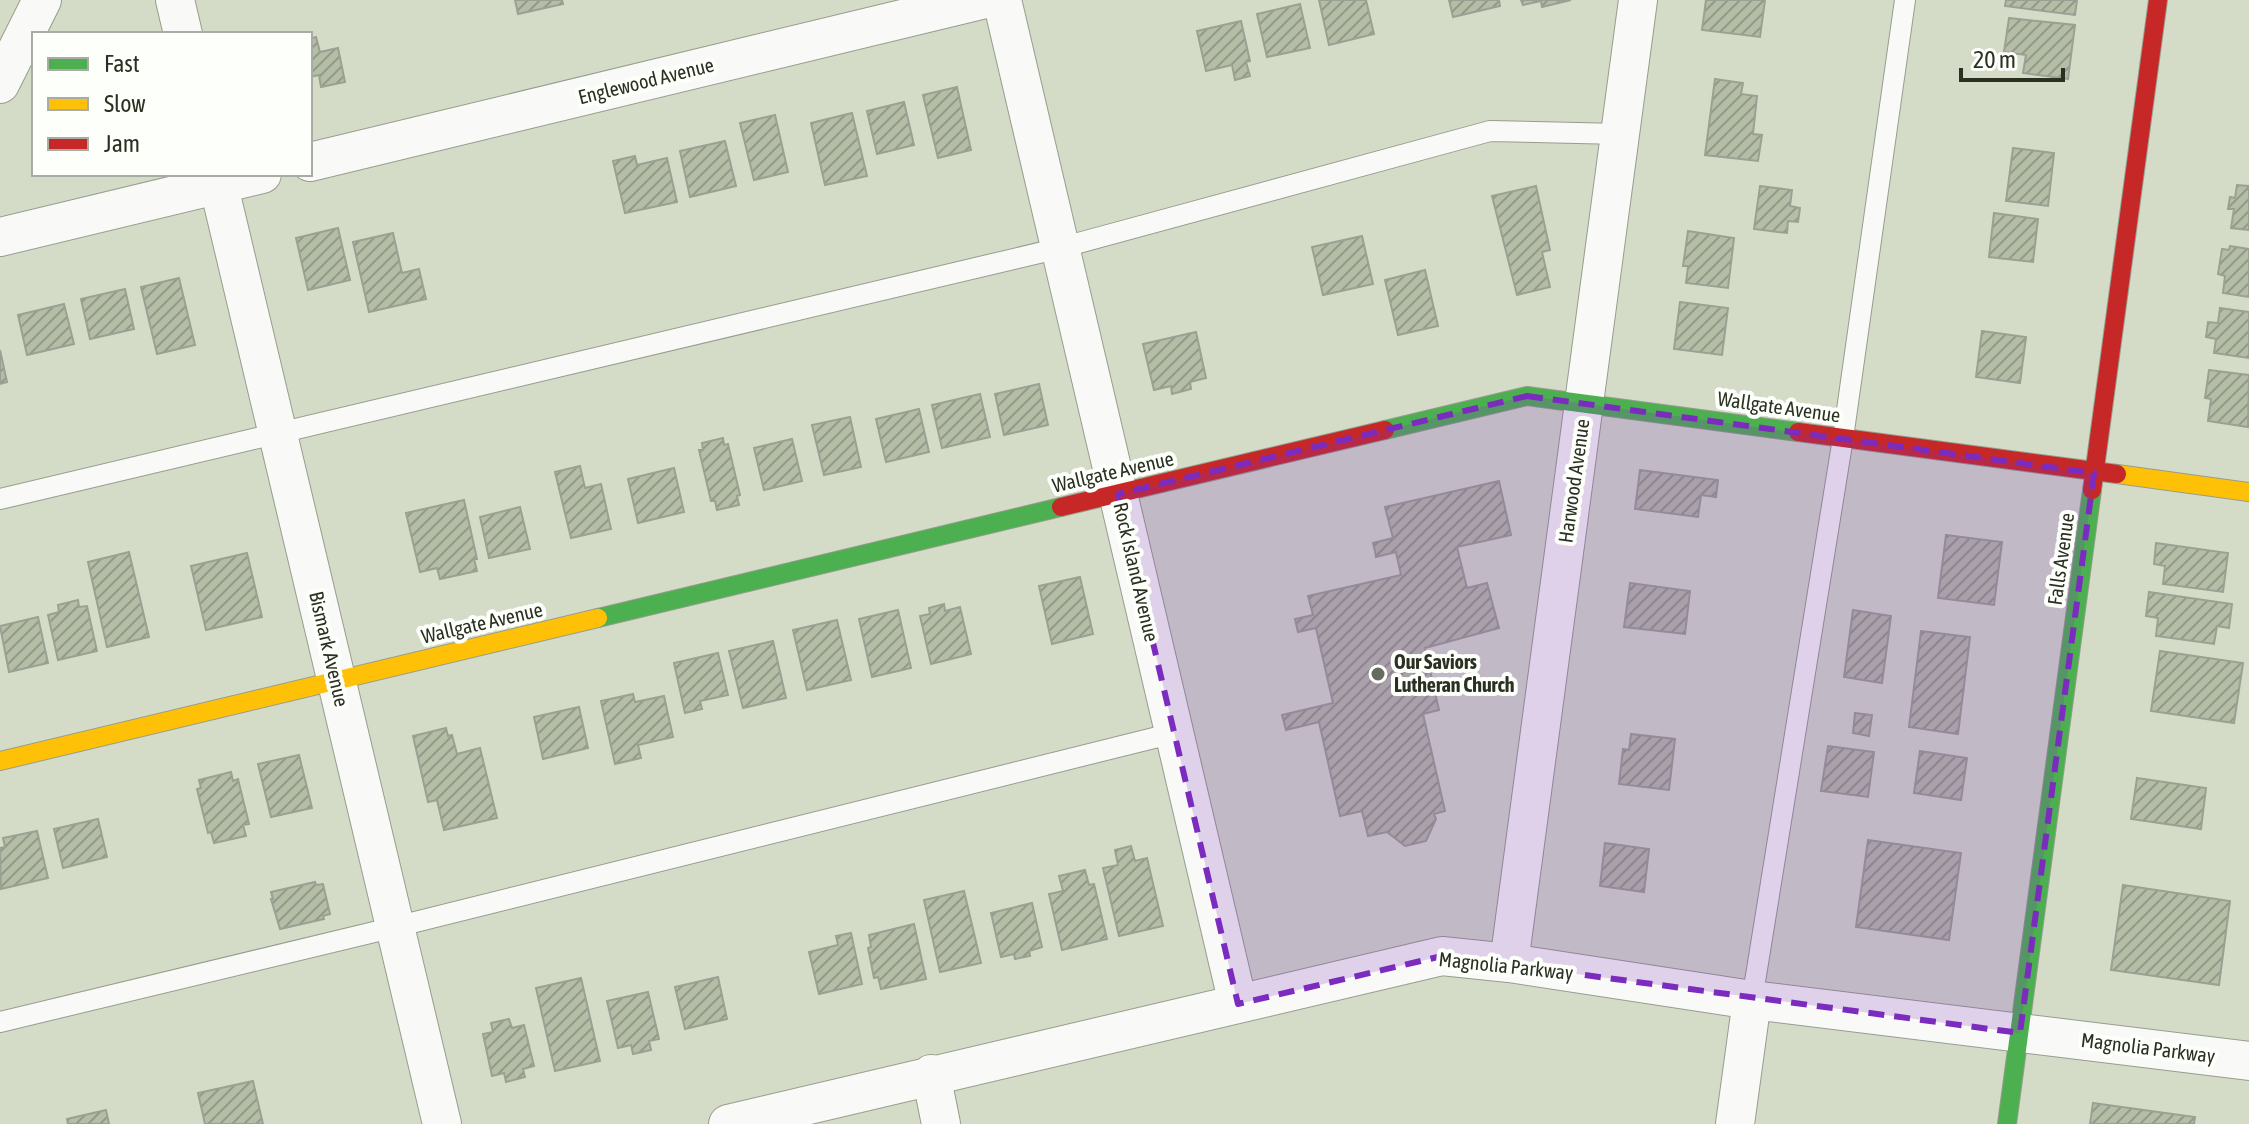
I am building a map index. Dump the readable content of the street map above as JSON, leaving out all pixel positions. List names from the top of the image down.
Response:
{
  "streets": {
    "street": [
      "Englewood Avenue",
      "Wallgate Avenue",
      "Harwood Avenue",
      "Falls Avenue",
      "Rock Island Avenue",
      "Bismark Avenue",
      "Magnolia Parkway"
    ]
  },
  "crossings": [
    ["Wallgate Avenue", "Harwood Avenue"],
    ["Wallgate Avenue", "Falls Avenue"],
    ["Wallgate Avenue", "Rock Island Avenue"],
    ["Wallgate Avenue", "Bismark Avenue"],
    ["Harwood Avenue", "Magnolia Parkway"],
    ["Falls Avenue", "Magnolia Parkway"],
    ["Rock Island Avenue", "Magnolia Parkway"]
  ],
  "places": ["Our Saviors Lutheran Church"],
  "legend": ["Fast", "Slow", "Jam"],
  "scale_bar": "20 m"
}
